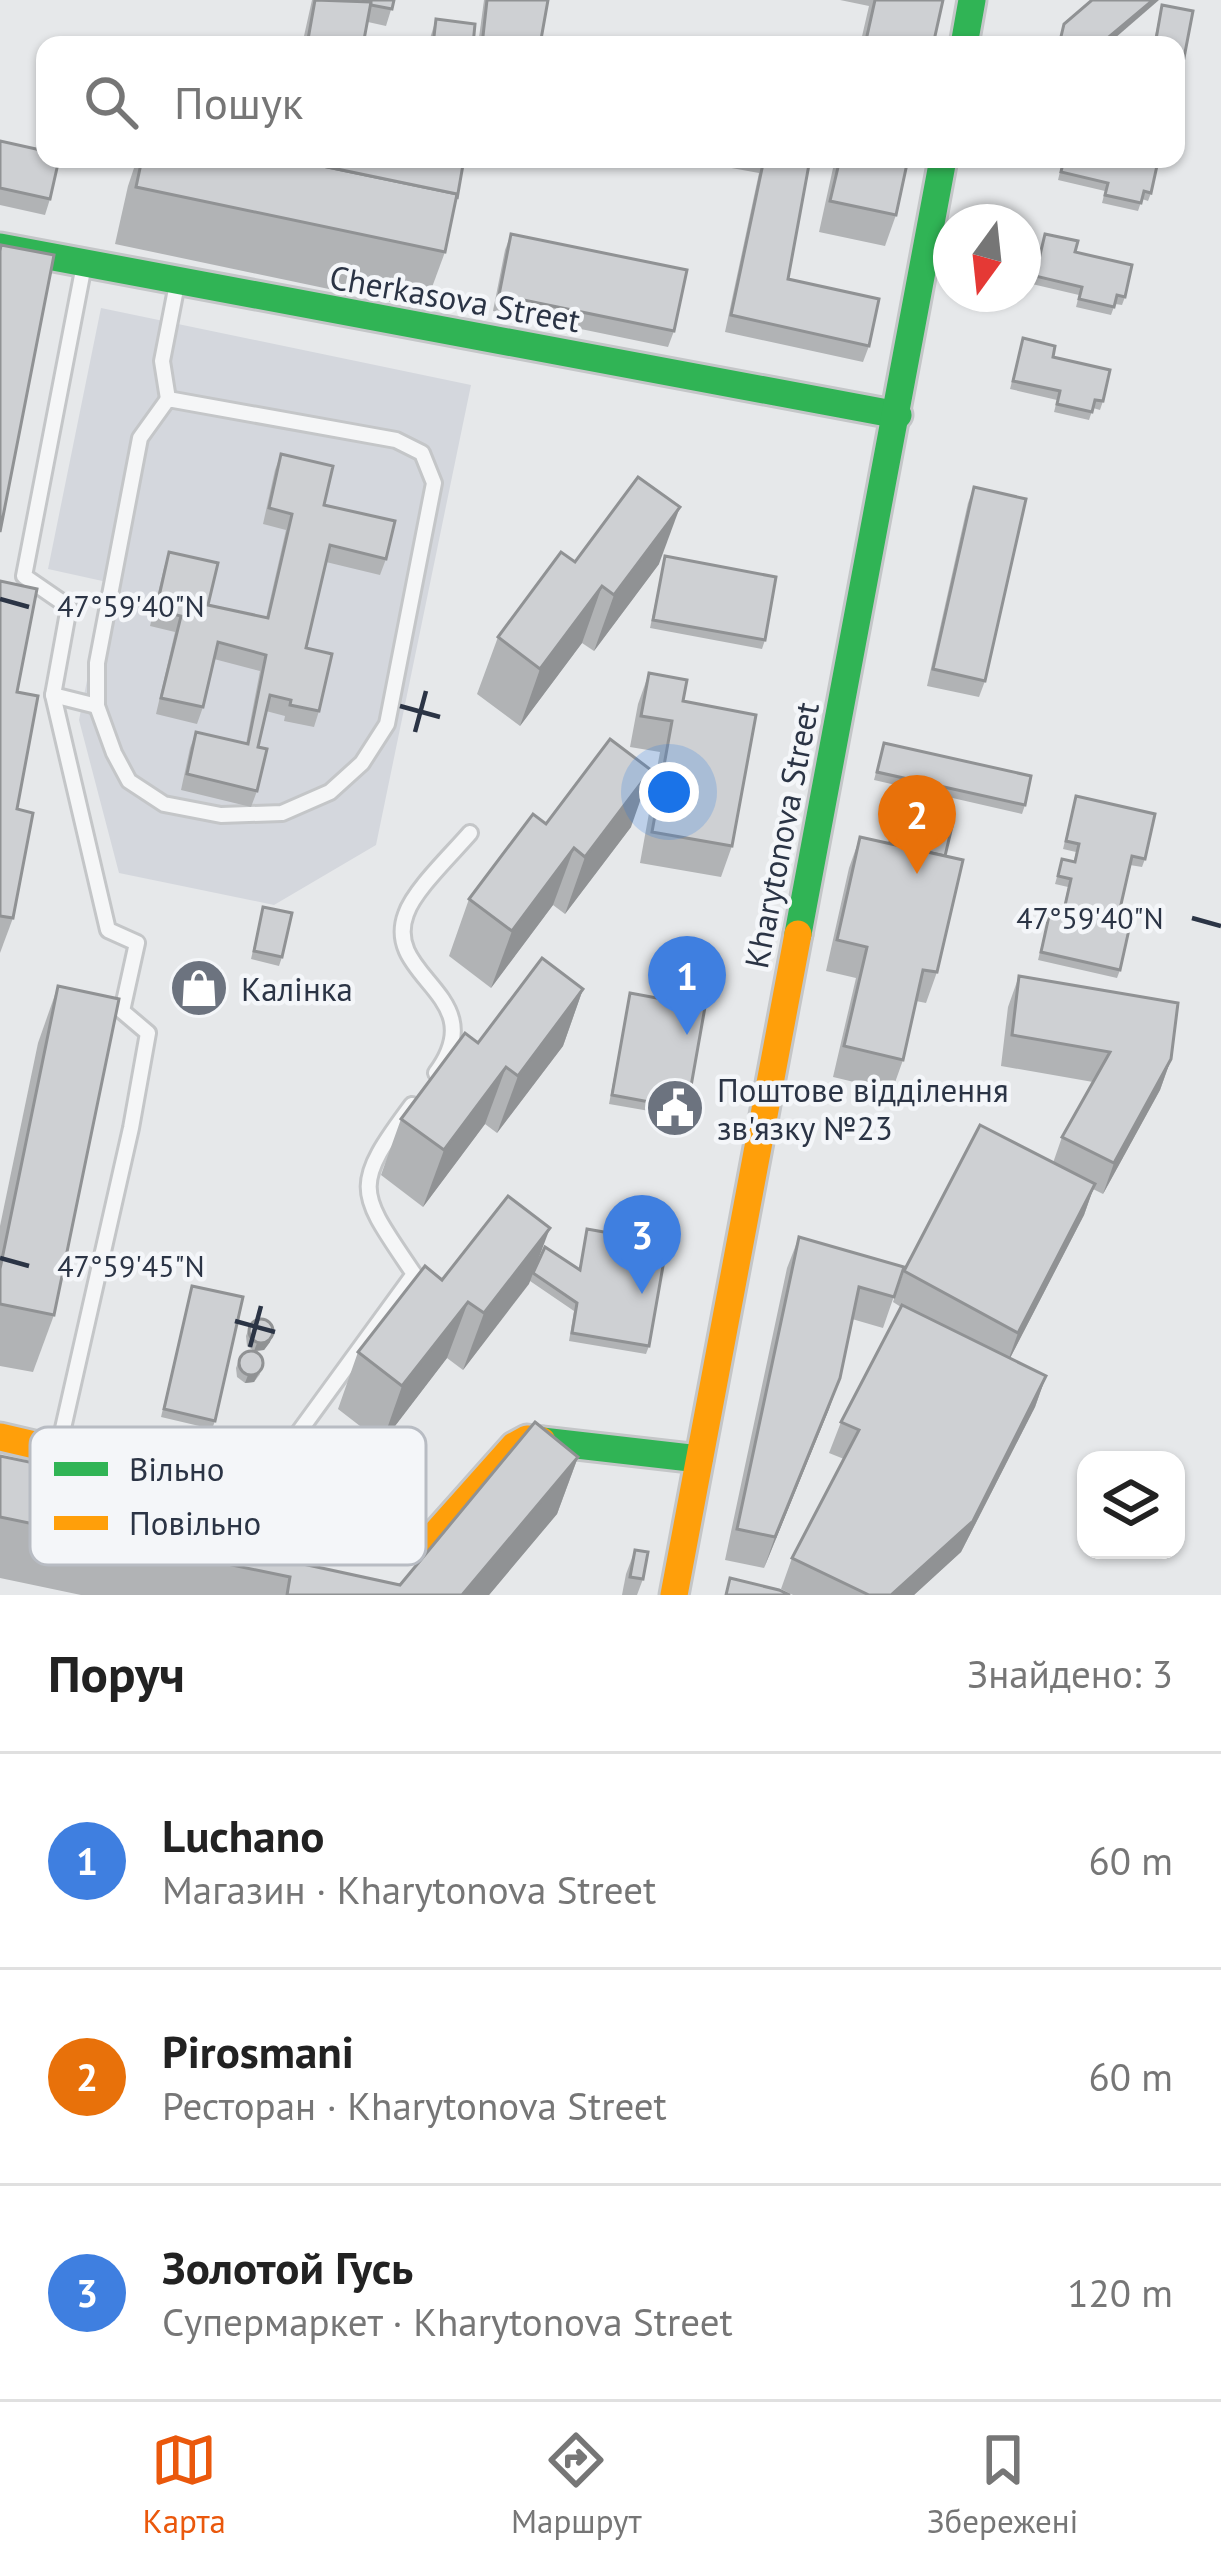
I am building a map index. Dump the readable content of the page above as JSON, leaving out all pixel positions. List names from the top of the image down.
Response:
{
  "streets": {
    "street": ["Cherkasova Street", "Kharytonova Street"]
  },
  "crossings": [
    ["Cherkasova Street", "Kharytonova Street"]
  ],
  "places": {
    "shop": ["Калінка"],
    "public building": ["Поштове відділення зв'язку №23"]
  },
  "legend": ["Вільно", "Повільно"],
  "north": "bottom",
  "page": {
    "search": "Пошук",
    "pins": ["2", "1", "3"],
    "heading": ["Поруч", "Знайдено: 3"],
    "list": [
      {
        "mark": "1",
        "name": "Luchano",
        "note": "Магазин · Kharytonova Street",
        "value": "60 m"
      },
      {
        "mark": "2",
        "name": "Pirosmani",
        "note": "Ресторан · Kharytonova Street",
        "value": "60 m"
      },
      {
        "mark": "3",
        "name": "Золотой Гусь",
        "note": "Супермаркет · Kharytonova Street",
        "value": "120 m"
      }
    ],
    "nav": ["Карта", "Маршрут", "Збережені"]
  },
  "coordinates": ["47°59'40\"N", "47°59'45\"N"]
}
